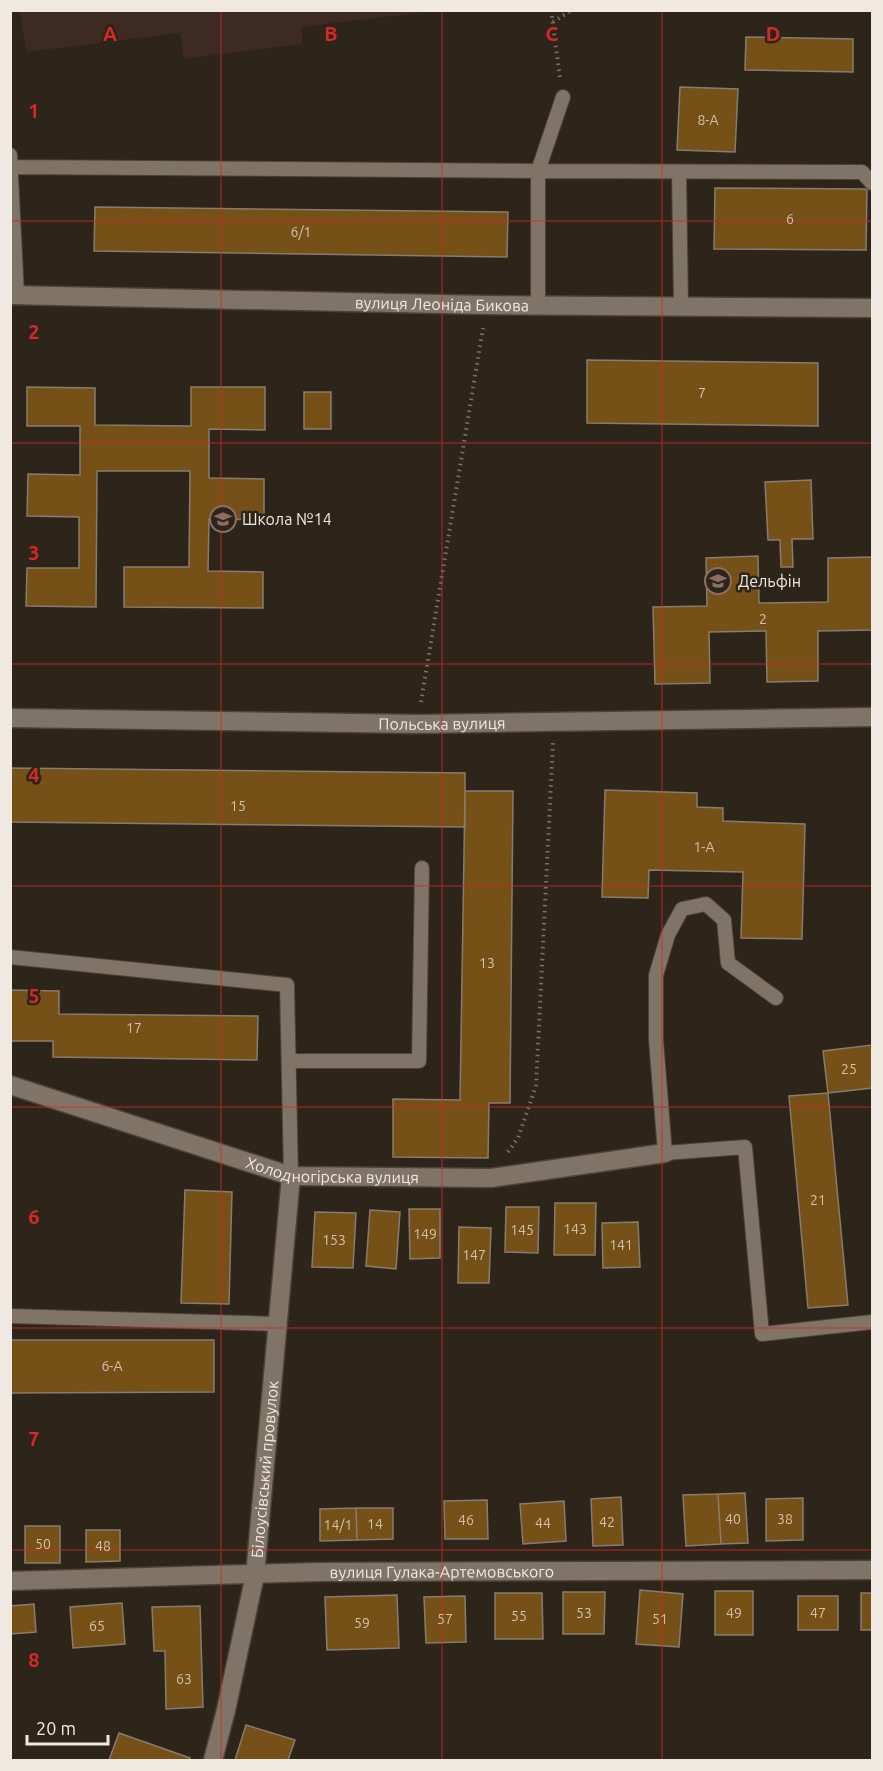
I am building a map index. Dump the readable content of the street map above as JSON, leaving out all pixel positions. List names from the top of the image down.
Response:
{
  "streets": {
    "street": [
      "вулиця Леоніда Бикова",
      "Польська вулиця",
      "Холодногірська вулиця",
      "Білоусівський провулок",
      "вулиця Гулака-Артемовського"
    ]
  },
  "crossings": [
    ["Холодногірська вулиця", "Білоусівський провулок"],
    ["Білоусівський провулок", "вулиця Гулака-Артемовського"]
  ],
  "places": {
    "school or university": ["Школа №14", "Дельфін"]
  },
  "house_numbers": [
    "8-А",
    "6",
    "6/1",
    "7",
    "2",
    "15",
    "1-А",
    "13",
    "17",
    "25",
    "21",
    "143",
    "145",
    "149",
    "153",
    "141",
    "147",
    "6-А",
    "40",
    "38",
    "46",
    "42",
    "44",
    "14",
    "14/1",
    "50",
    "48",
    "53",
    "49",
    "47",
    "55",
    "57",
    "51",
    "59",
    "65",
    "63"
  ],
  "scale_bar": "20 m",
  "grid": {
    "columns": [
      "A",
      "B",
      "C",
      "D"
    ],
    "rows": [
      "1",
      "2",
      "3",
      "4",
      "5",
      "6",
      "7",
      "8"
    ]
  }
}
